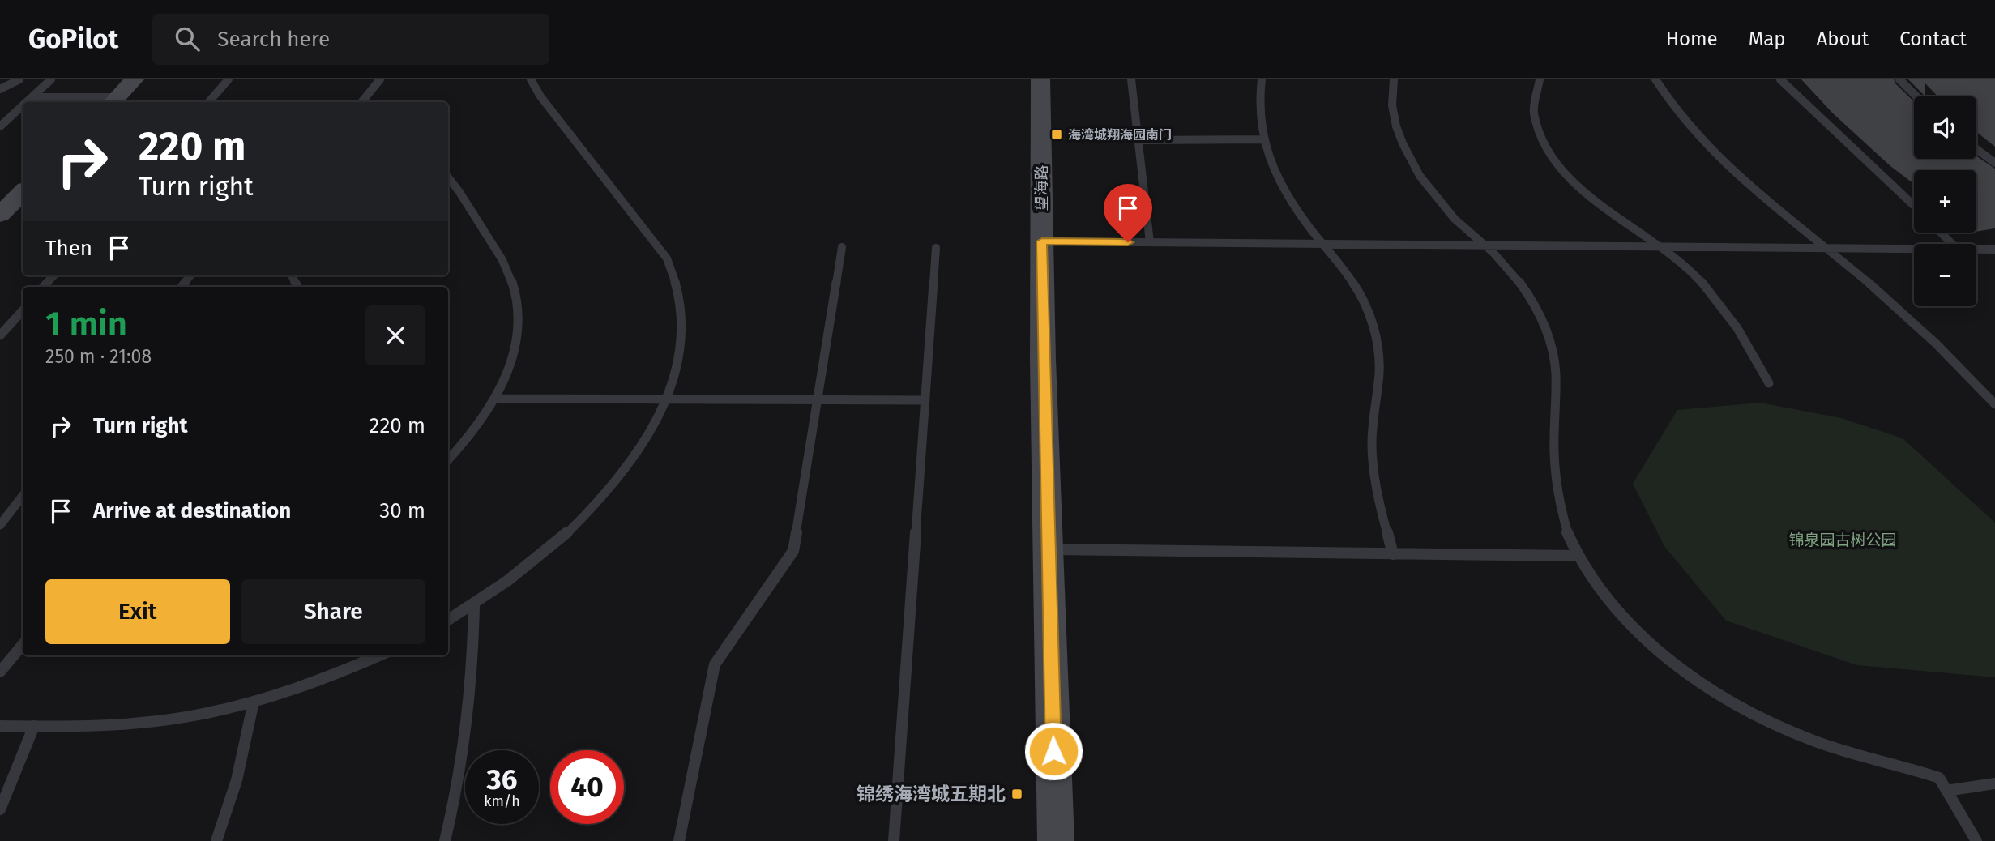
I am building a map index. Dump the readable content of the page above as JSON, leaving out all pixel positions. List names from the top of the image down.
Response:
{
  "streets": {
    "street": ["望海路"]
  },
  "parks": ["锦泉园古树公园"],
  "places": {
    "transit": ["海湾城翔海园南门", "锦绣海湾城五期北"]
  },
  "page": {
    "header": "GoPilot",
    "search": "Search here",
    "nav": [
      "Home",
      "Map",
      "About",
      "Contact"
    ],
    "map_buttons": ["+", "−"],
    "turn": ["220 m", "Turn right"],
    "then": "Then",
    "heading": ["1 min", "250 m · 21:08"],
    "list": [
      {
        "name": "Turn right",
        "value": "220 m"
      },
      {
        "name": "Arrive at destination",
        "value": "30 m"
      }
    ],
    "buttons": ["Exit", "Share"],
    "speed": "36 km/h",
    "limit": "40"
  }
}
